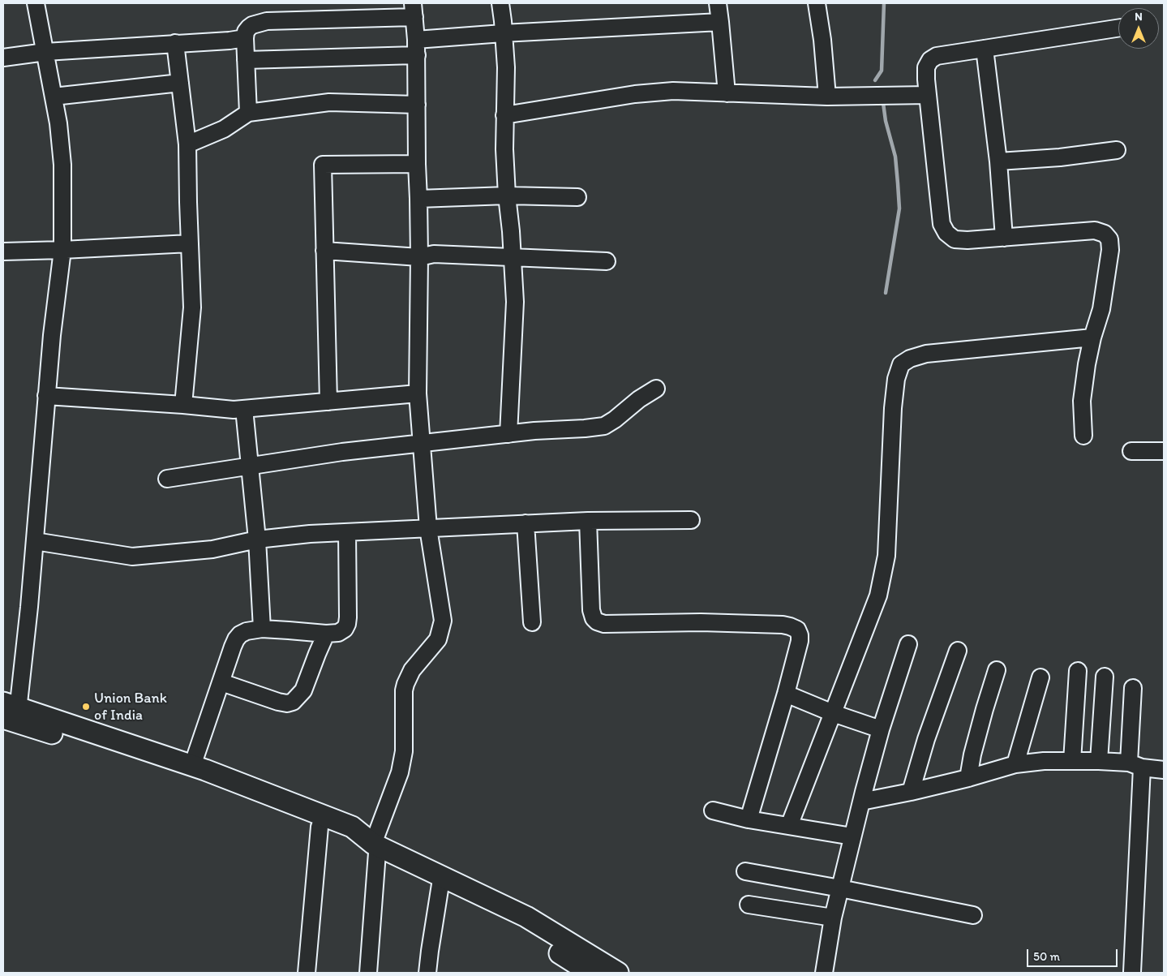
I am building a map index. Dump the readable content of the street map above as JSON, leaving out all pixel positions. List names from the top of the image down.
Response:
{
  "places": ["Union Bank of India"],
  "scale_bar": "50 m",
  "north": "top"
}
